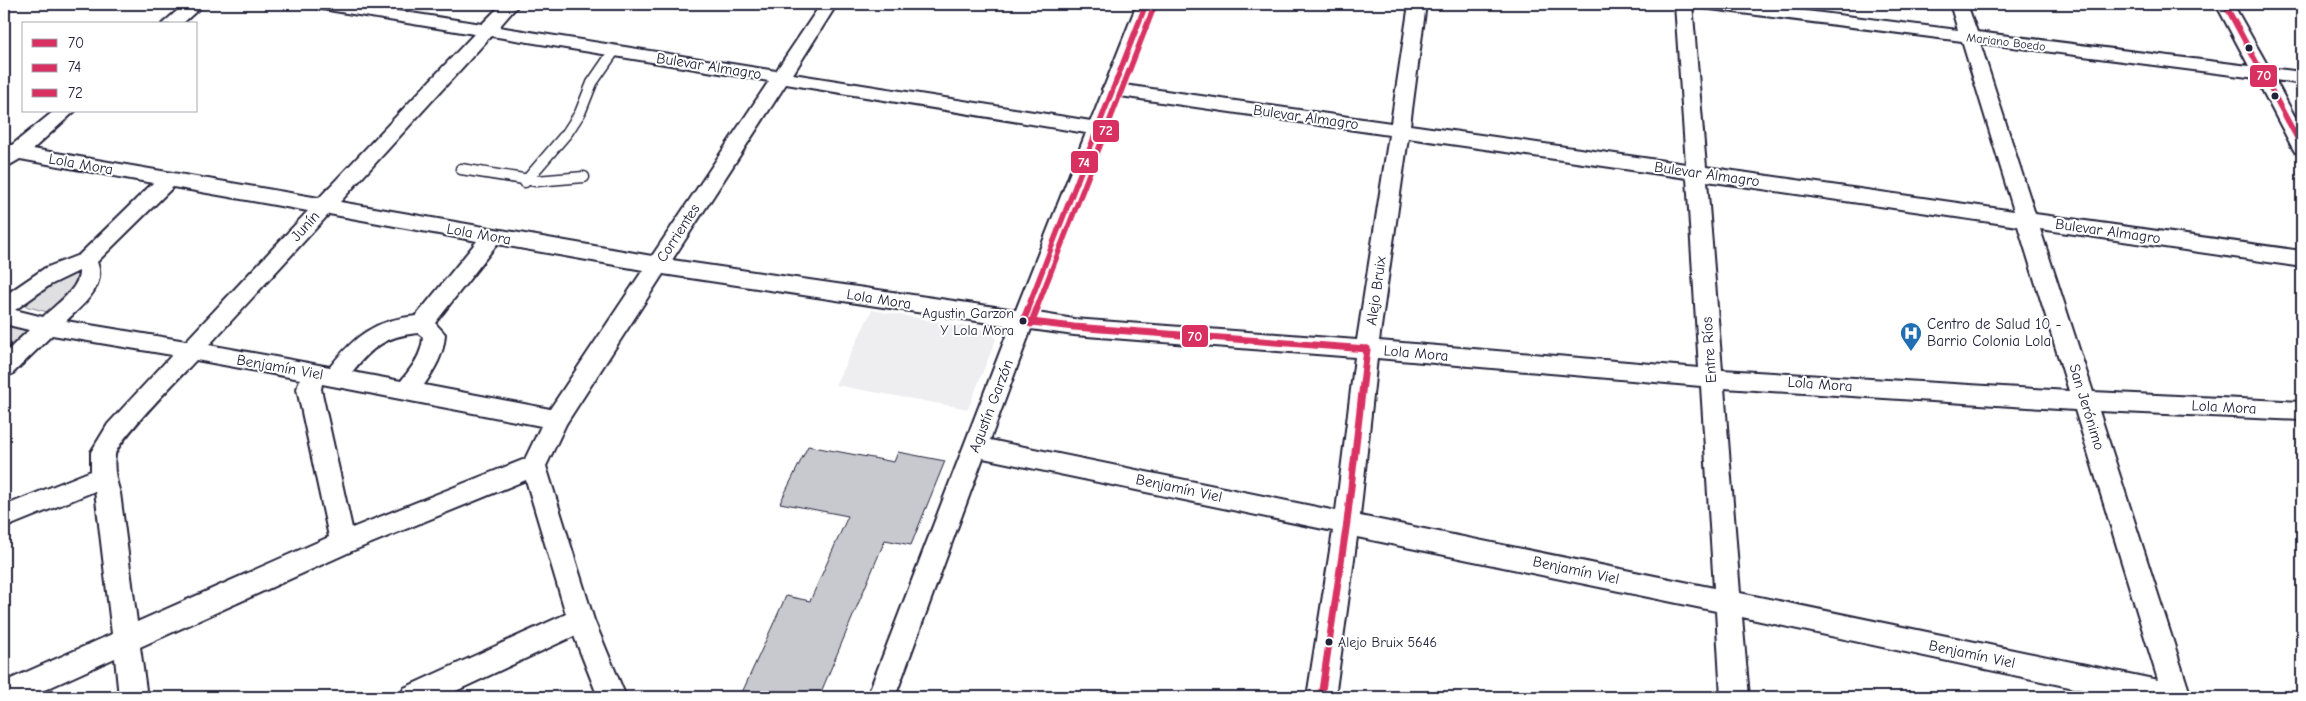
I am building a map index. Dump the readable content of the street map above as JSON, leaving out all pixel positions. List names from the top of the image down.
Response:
{
  "streets": {
    "street": [
      "Mariano Boedo",
      "Bulevar Almagro",
      "Lola Mora",
      "Junín",
      "Corrientes",
      "Alejo Bruix",
      "Entre Ríos",
      "Benjamín Viel",
      "Agustín Garzón",
      "San Jerónimo"
    ]
  },
  "crossings": [
    ["Mariano Boedo", "San Jerónimo"],
    ["Bulevar Almagro", "Junín"],
    ["Bulevar Almagro", "Corrientes"],
    ["Bulevar Almagro", "Alejo Bruix"],
    ["Bulevar Almagro", "Entre Ríos"],
    ["Bulevar Almagro", "Agustín Garzón"],
    ["Bulevar Almagro", "San Jerónimo"],
    ["Lola Mora", "Junín"],
    ["Lola Mora", "Corrientes"],
    ["Lola Mora", "Alejo Bruix"],
    ["Lola Mora", "Entre Ríos"],
    ["Lola Mora", "Agustín Garzón"],
    ["Lola Mora", "San Jerónimo"],
    ["Junín", "Benjamín Viel"],
    ["Corrientes", "Benjamín Viel"],
    ["Alejo Bruix", "Benjamín Viel"],
    ["Entre Ríos", "Benjamín Viel"],
    ["Benjamín Viel", "Agustín Garzón"],
    ["Benjamín Viel", "San Jerónimo"]
  ],
  "places": {
    "other": ["Agustin Garzon Y Lola Mora", "Alejo Bruix 5646"],
    "hospital": ["Centro de Salud 10 - Barrio Colonia Lola"]
  },
  "lines": ["transit line 70", "transit line 74", "transit line 72"],
  "legend": ["70", "74", "72"]
}
